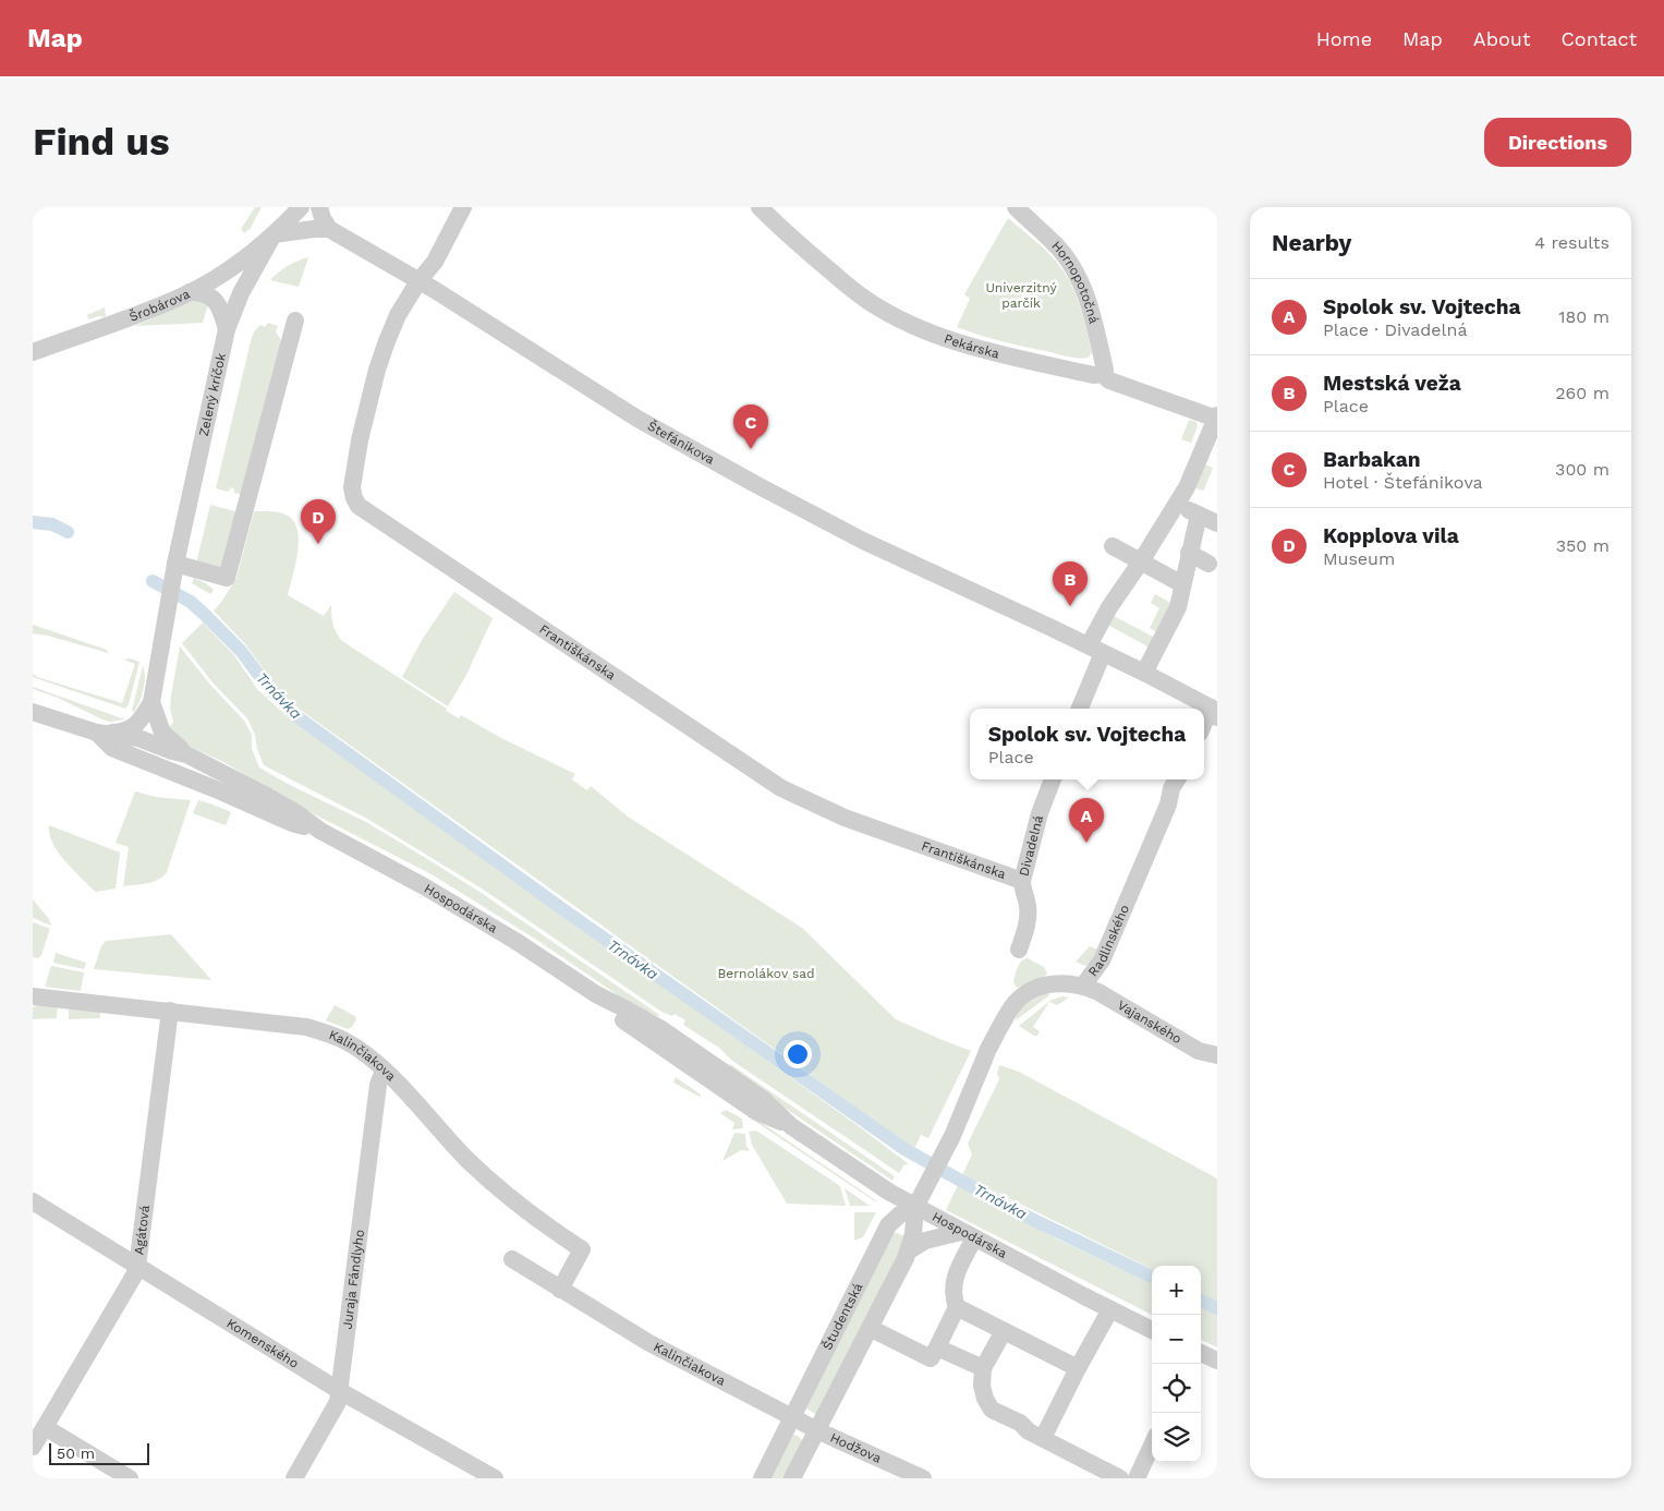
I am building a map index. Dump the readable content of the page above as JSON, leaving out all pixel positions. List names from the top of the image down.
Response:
{
  "streets": {
    "street": [
      "Hornopotočná",
      "Šrobárova",
      "Pekárska",
      "Zelený kríčok",
      "Štefánikova",
      "Františkánska",
      "Divadelná",
      "Hospodárska",
      "Radlinského",
      "Vajanského",
      "Kalinčiakova",
      "Agátová",
      "Juraja Fándlyho",
      "Študentská",
      "Komenského",
      "Hodžova"
    ]
  },
  "crossings": [
    ["Hornopotočná", "Pekárska"],
    ["Šrobárova", "Zelený kríčok"],
    ["Zelený kríčok", "Hospodárska"],
    ["Štefánikova", "Františkánska"],
    ["Františkánska", "Divadelná"],
    ["Hospodárska", "Radlinského"],
    ["Hospodárska", "Študentská"],
    ["Radlinského", "Vajanského"],
    ["Radlinského", "Študentská"],
    ["Kalinčiakova", "Agátová"],
    ["Kalinčiakova", "Juraja Fándlyho"],
    ["Kalinčiakova", "Študentská"],
    ["Kalinčiakova", "Hodžova"],
    ["Agátová", "Komenského"],
    ["Juraja Fándlyho", "Komenského"]
  ],
  "water": ["Trnávka"],
  "parks": ["Univerzitný parčík", "Bernolákov sad"],
  "scale_bar": "50 m",
  "page": {
    "header": "Map",
    "nav": [
      "Home",
      "Map",
      "About",
      "Contact"
    ],
    "buttons": "Directions",
    "title": "Find us",
    "heading": ["Nearby", "4 results"],
    "list": [
      {
        "mark": "A",
        "name": "Spolok sv. Vojtecha",
        "note": "Place · Divadelná",
        "value": "180 m"
      },
      {
        "mark": "B",
        "name": "Mestská veža",
        "note": "Place",
        "value": "260 m"
      },
      {
        "mark": "C",
        "name": "Barbakan",
        "note": "Hotel · Štefánikova",
        "value": "300 m"
      },
      {
        "mark": "D",
        "name": "Kopplova vila",
        "note": "Museum",
        "value": "350 m"
      }
    ],
    "pins": [
      "C",
      "D",
      "B",
      "A"
    ],
    "popup": ["Spolok sv. Vojtecha", "Place"],
    "map_buttons": ["+", "−"],
    "scale": "50 m"
  }
}
